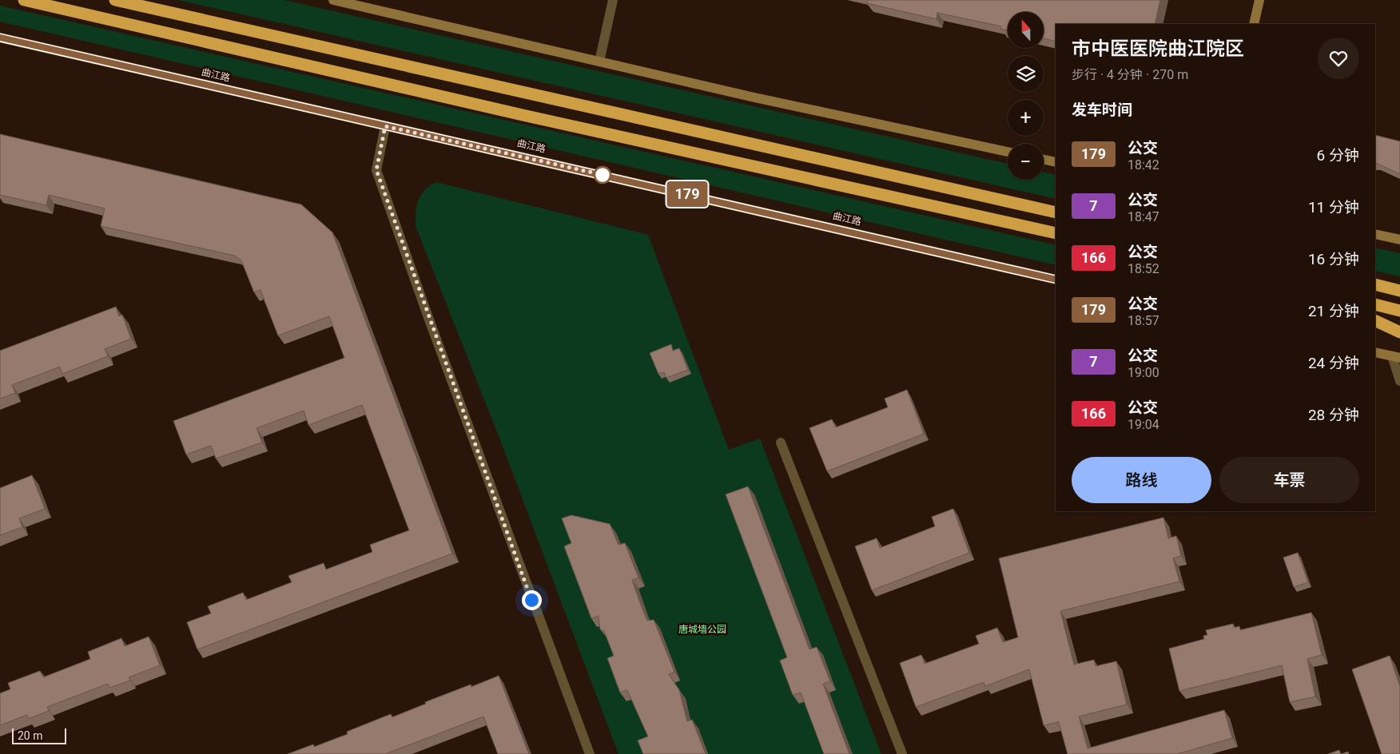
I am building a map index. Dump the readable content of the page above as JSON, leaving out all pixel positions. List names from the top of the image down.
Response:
{
  "streets": {
    "main road": ["曲江路"]
  },
  "parks": ["唐城墙公园"],
  "lines": ["bus line 179"],
  "scale_bar": "20 m",
  "north": "top",
  "page": {
    "on_map": "179",
    "map_buttons": ["+", "−"],
    "heading": [
      ["市中医医院曲江院区", "步行 · 4 分钟 · 270 m"],
      "发车时间"
    ],
    "list": [
      {
        "mark": "179",
        "name": "公交",
        "note": "18:42",
        "value": "6 分钟"
      },
      {
        "mark": "7",
        "name": "公交",
        "note": "18:47",
        "value": "11 分钟"
      },
      {
        "mark": "166",
        "name": "公交",
        "note": "18:52",
        "value": "16 分钟"
      },
      {
        "mark": "179",
        "name": "公交",
        "note": "18:57",
        "value": "21 分钟"
      },
      {
        "mark": "7",
        "name": "公交",
        "note": "19:00",
        "value": "24 分钟"
      },
      {
        "mark": "166",
        "name": "公交",
        "note": "19:04",
        "value": "28 分钟"
      }
    ],
    "buttons": ["路线", "车票"],
    "scale": "20 m"
  }
}
